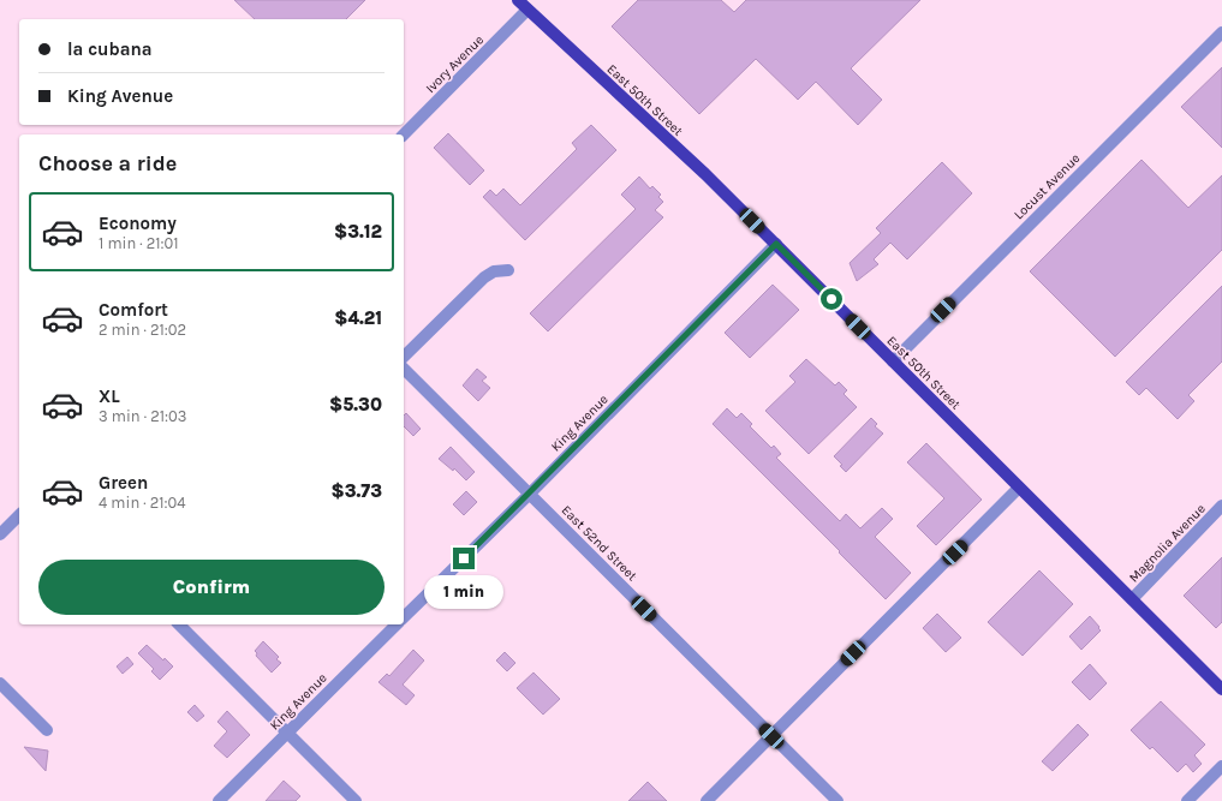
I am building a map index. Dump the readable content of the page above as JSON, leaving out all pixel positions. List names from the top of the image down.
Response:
{
  "streets": {
    "main road": ["East 50th Street"],
    "street": [
      "Ivory Avenue",
      "Locust Avenue",
      "King Avenue",
      "East 52nd Street",
      "Magnolia Avenue"
    ]
  },
  "crossings": [
    ["Ivory Avenue", "East 50th Street"],
    ["East 50th Street", "Locust Avenue"],
    ["East 50th Street", "King Avenue"],
    ["East 50th Street", "Magnolia Avenue"],
    ["King Avenue", "East 52nd Street"]
  ],
  "page": {
    "banner": ["la cubana", "King Avenue"],
    "heading": "Choose a ride",
    "list": [
      {
        "name": "Economy",
        "note": "1 min · 21:01",
        "value": "$3.12"
      },
      {
        "name": "Comfort",
        "note": "2 min · 21:02",
        "value": "$4.21"
      },
      {
        "name": "XL",
        "note": "3 min · 21:03",
        "value": "$5.30"
      },
      {
        "name": "Green",
        "note": "4 min · 21:04",
        "value": "$3.73"
      }
    ],
    "buttons": "Confirm",
    "bubble": "1 min"
  }
}
